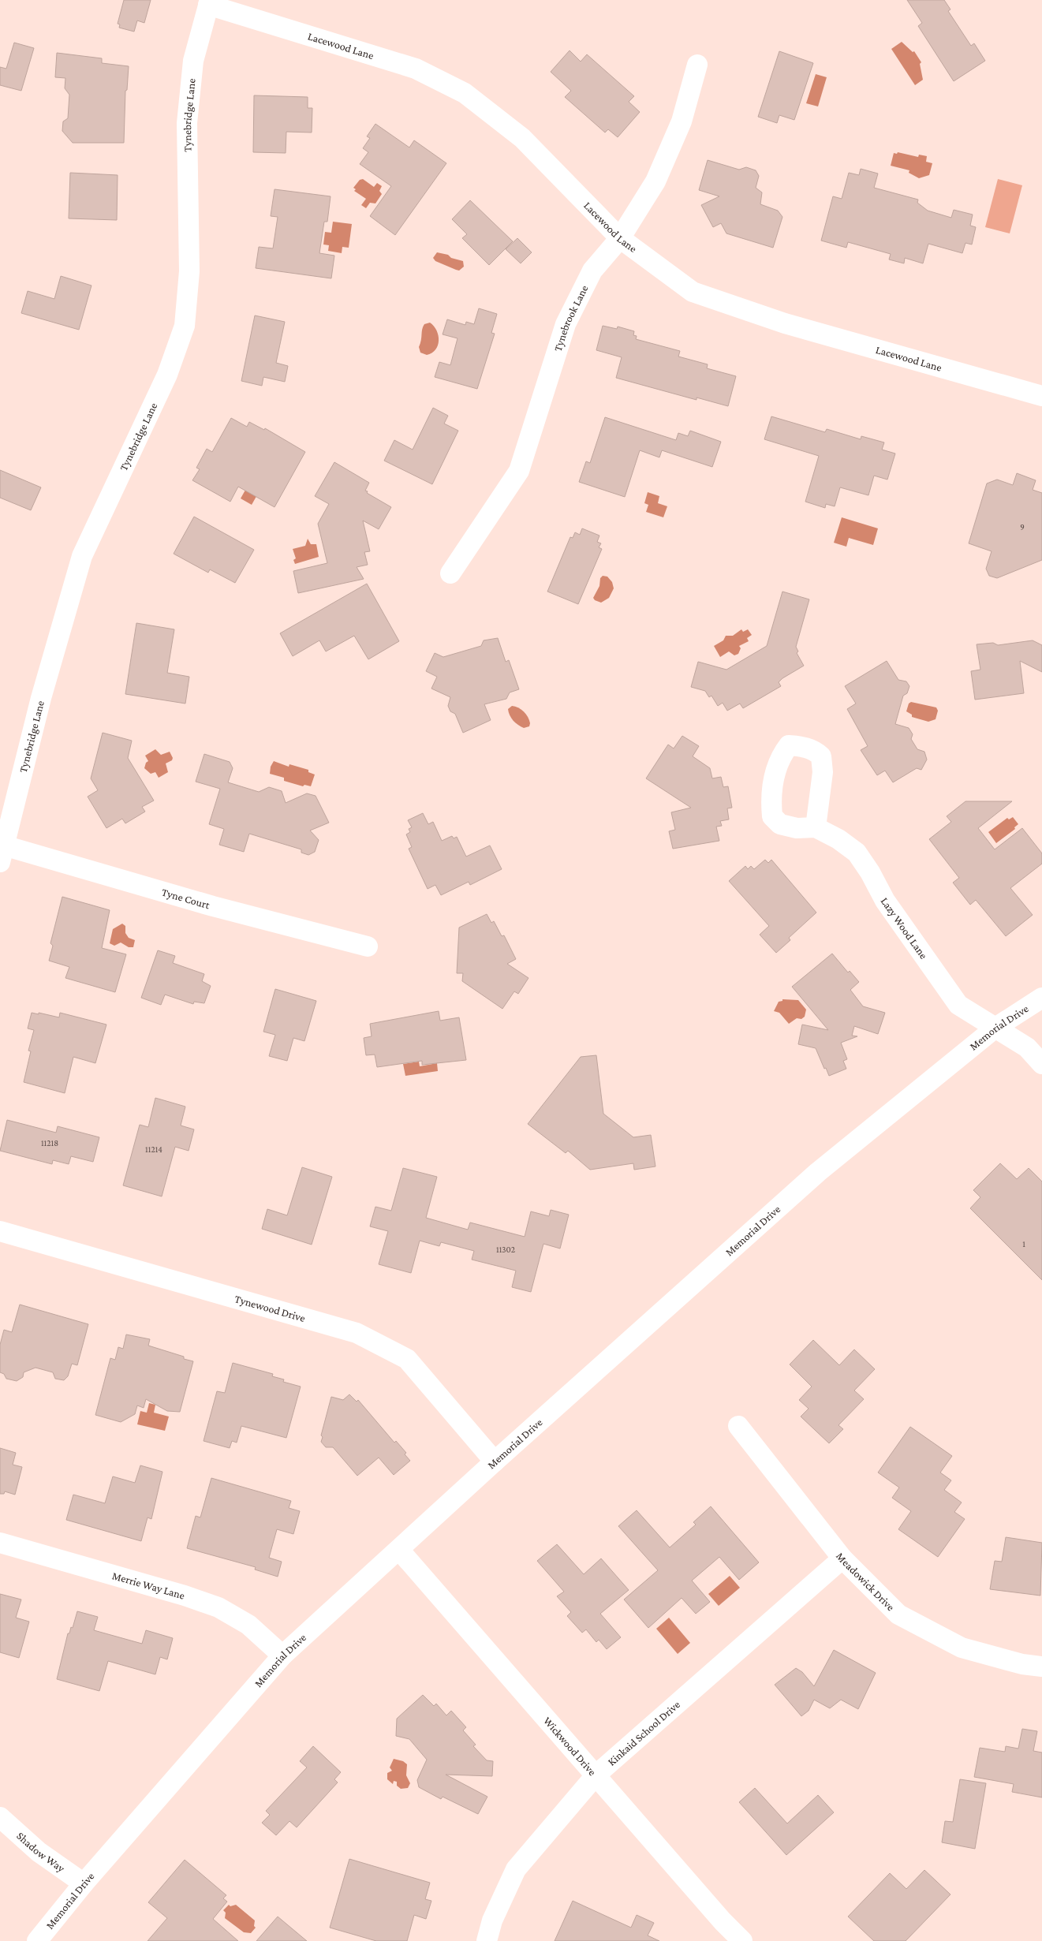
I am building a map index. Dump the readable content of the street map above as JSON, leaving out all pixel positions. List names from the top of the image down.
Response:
{
  "streets": {
    "street": [
      "Lacewood Lane",
      "Tynebridge Lane",
      "Tynebrook Lane",
      "Tyne Court",
      "Lazy Wood Lane",
      "Memorial Drive",
      "Tynewood Drive",
      "Meadowick Drive",
      "Merrie Way Lane",
      "Kinkaid School Drive",
      "Wickwood Drive",
      "Shadow Way"
    ]
  },
  "crossings": [
    ["Lacewood Lane", "Tynebridge Lane"],
    ["Lacewood Lane", "Tynebrook Lane"],
    ["Tynebridge Lane", "Tyne Court"],
    ["Lazy Wood Lane", "Memorial Drive"],
    ["Memorial Drive", "Tynewood Drive"],
    ["Memorial Drive", "Merrie Way Lane"],
    ["Memorial Drive", "Wickwood Drive"],
    ["Memorial Drive", "Shadow Way"],
    ["Meadowick Drive", "Kinkaid School Drive"],
    ["Kinkaid School Drive", "Wickwood Drive"]
  ],
  "house_numbers": [
    "9",
    "11218",
    "11214",
    "1",
    "11302"
  ]
}
